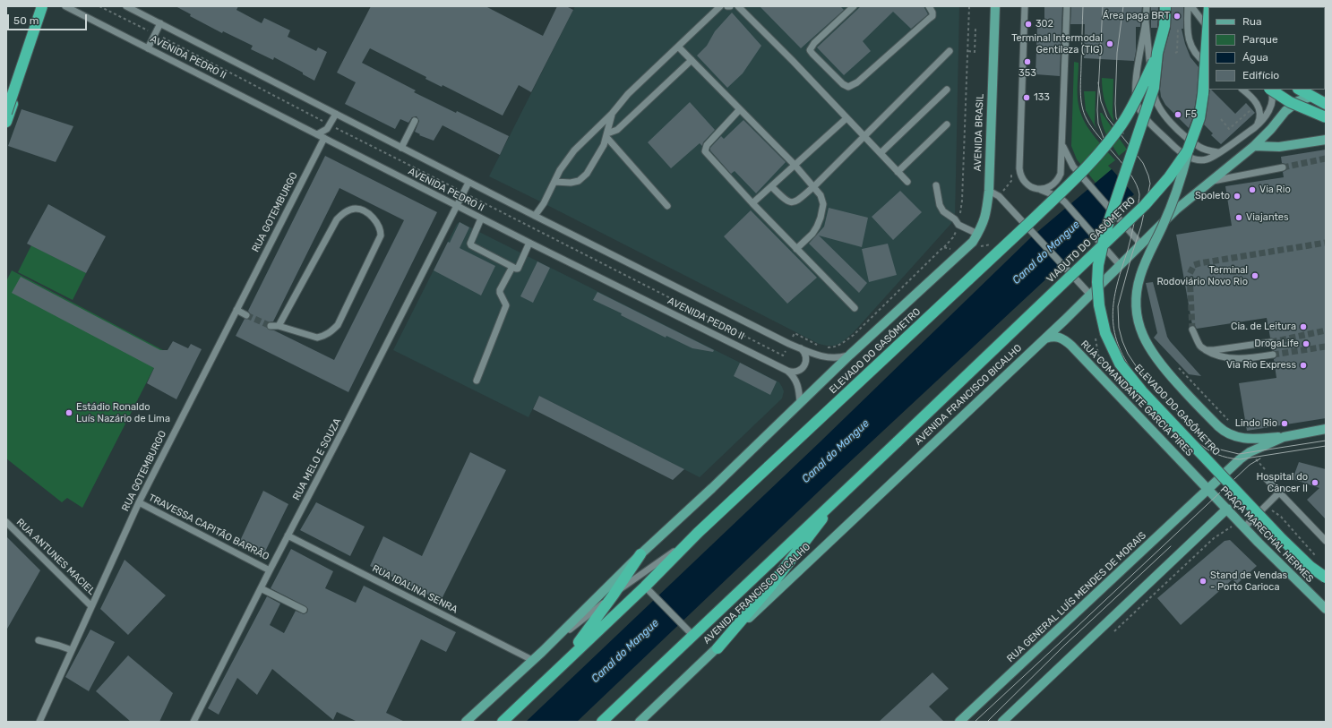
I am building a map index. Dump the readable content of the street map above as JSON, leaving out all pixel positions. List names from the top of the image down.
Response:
{
  "streets": {
    "highway": ["VIADUTO DO GASÔMETRO", "ELEVADO DO GASÔMETRO", "AVENIDA FRANCISCO BICALHO"],
    "main road": [
      "AVENIDA BRASIL",
      "RUA COMANDANTE GARCIA PIRES",
      "PRAÇA MARECHAL HERMES",
      "RUA GENERAL LUÍS MENDES DE MORAIS"
    ],
    "street": [
      "AVENIDA PEDRO II",
      "RUA GOTEMBURGO",
      "RUA MELO E SOUZA",
      "TRAVESSA CAPITÃO BARRÃO",
      "RUA ANTUNES MACIEL",
      "RUA IDALINA SENRA"
    ]
  },
  "crossings": [
    ["AVENIDA PEDRO II", "AVENIDA BRASIL"],
    ["AVENIDA PEDRO II", "RUA GOTEMBURGO"],
    ["AVENIDA PEDRO II", "RUA MELO E SOUZA"],
    ["RUA GOTEMBURGO", "TRAVESSA CAPITÃO BARRÃO"],
    ["RUA GOTEMBURGO", "RUA ANTUNES MACIEL"],
    ["VIADUTO DO GASÔMETRO", "AVENIDA FRANCISCO BICALHO"],
    ["AVENIDA FRANCISCO BICALHO", "RUA COMANDANTE GARCIA PIRES"],
    ["RUA COMANDANTE GARCIA PIRES", "PRAÇA MARECHAL HERMES"],
    ["RUA COMANDANTE GARCIA PIRES", "RUA GENERAL LUÍS MENDES DE MORAIS"],
    ["RUA MELO E SOUZA", "TRAVESSA CAPITÃO BARRÃO"],
    ["RUA MELO E SOUZA", "RUA IDALINA SENRA"],
    ["PRAÇA MARECHAL HERMES", "RUA GENERAL LUÍS MENDES DE MORAIS"]
  ],
  "water": ["Canal do Mangue"],
  "places": [
    "Área paga BRT",
    "302",
    "Terminal Intermodal Gentileza (TIG)",
    "353",
    "133",
    "F5",
    "Via Rio",
    "Spoleto",
    "Viajantes",
    "Terminal Rodoviário Novo Rio",
    "Cia. de Leitura",
    "DrogaLife",
    "Via Rio Express",
    "Estádio Ronaldo Luís Nazário de Lima",
    "Lindo Rio",
    "Hospital do Câncer II",
    "Stand de Vendas - Porto Carioca"
  ],
  "legend": [
    "Rua",
    "Parque",
    "Água",
    "Edifício"
  ],
  "scale_bar": "50 m"
}
